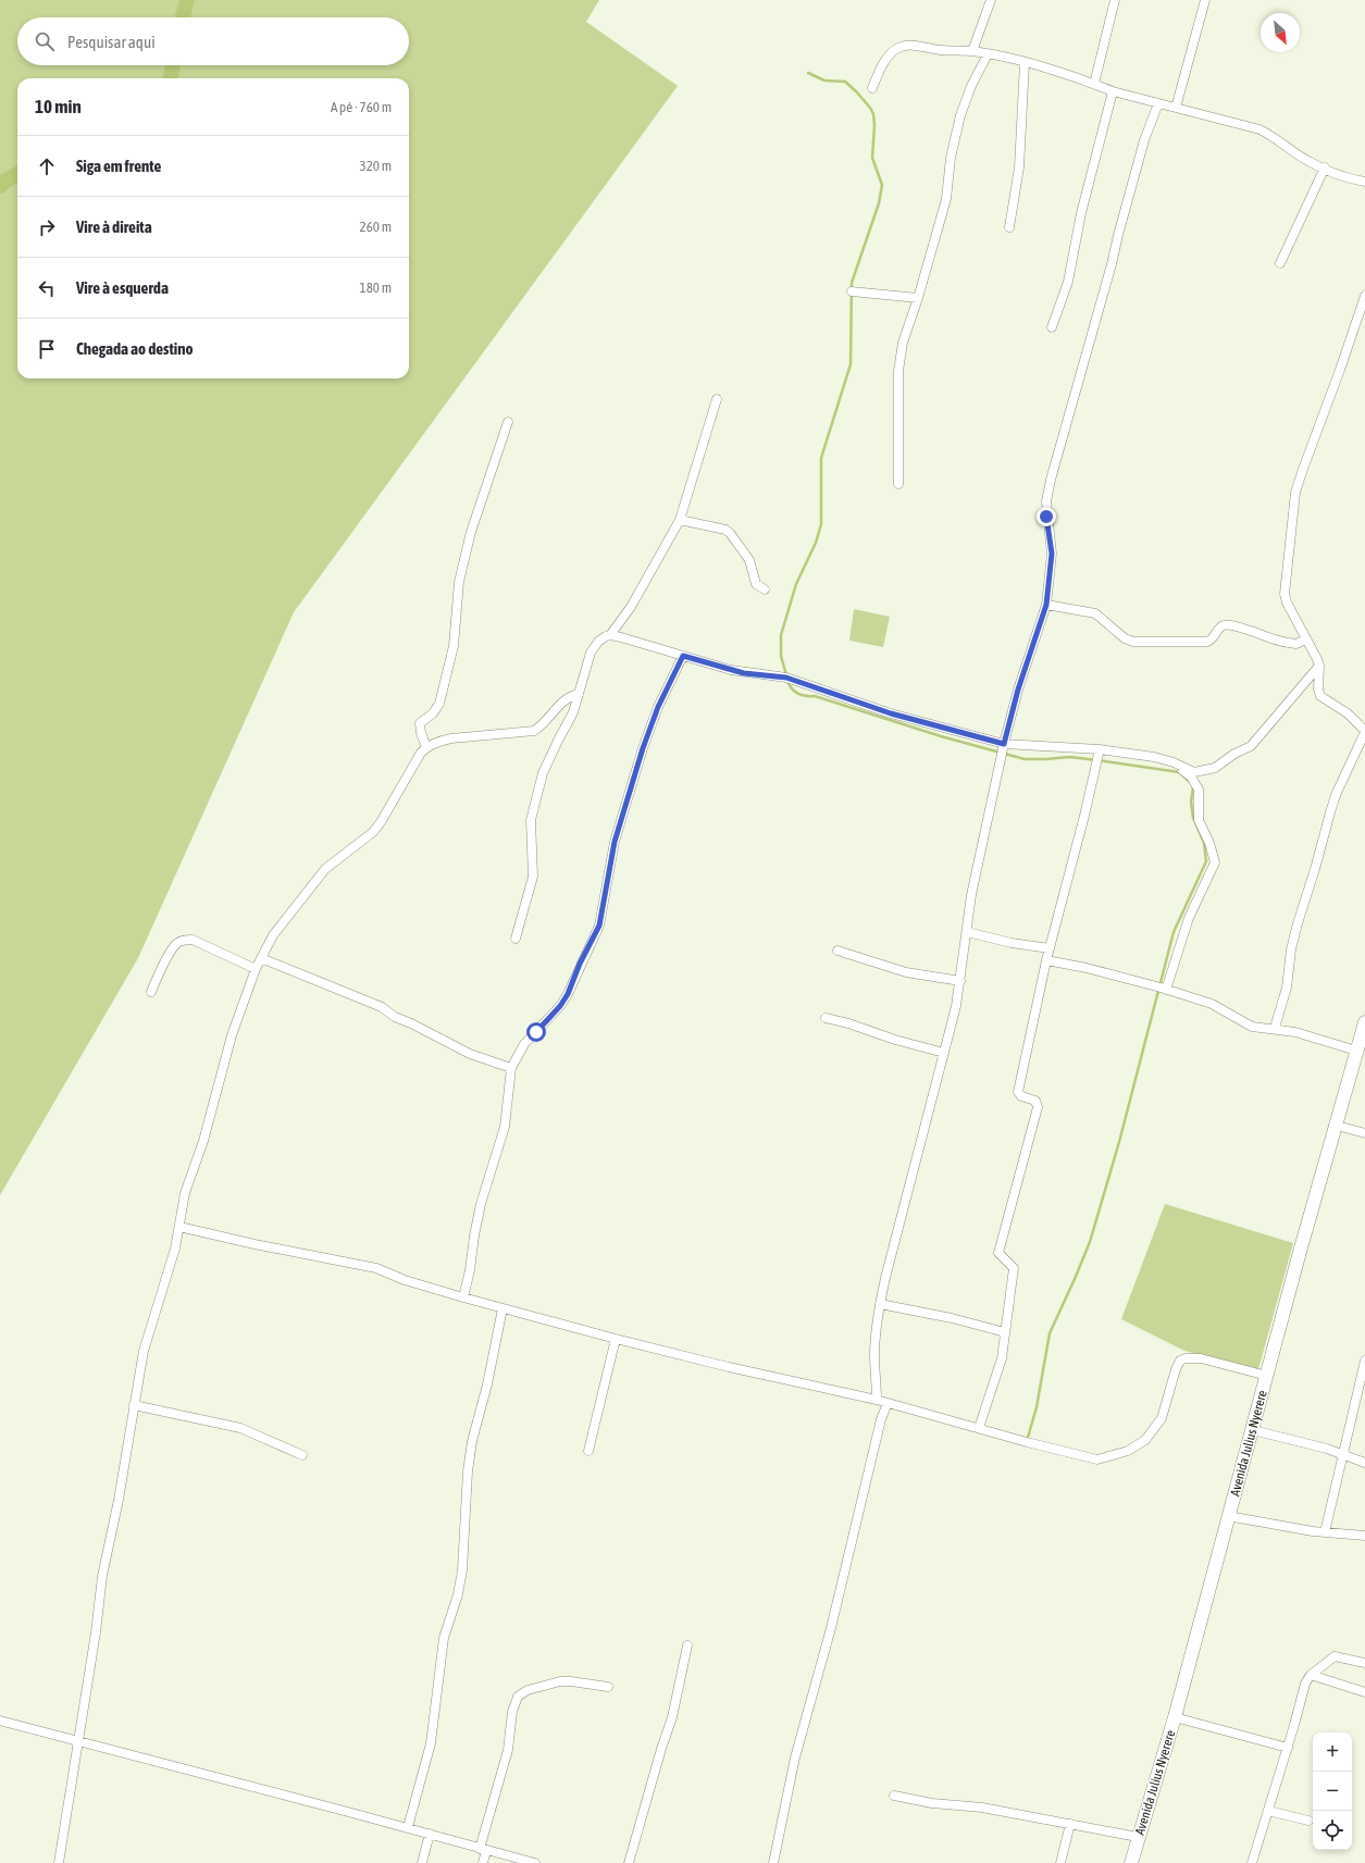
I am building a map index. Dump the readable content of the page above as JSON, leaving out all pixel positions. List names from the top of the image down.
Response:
{
  "streets": {
    "street": ["Avenida Julius Nyerere"]
  },
  "north": "bottom right",
  "page": {
    "search": "Pesquisar aqui",
    "heading": ["10 min", "A pé · 760 m"],
    "list": [
      ["Siga em frente", "320 m"],
      ["Vire à direita", "260 m"],
      ["Vire à esquerda", "180 m"],
      "Chegada ao destino"
    ],
    "map_buttons": ["+", "−"]
  }
}
